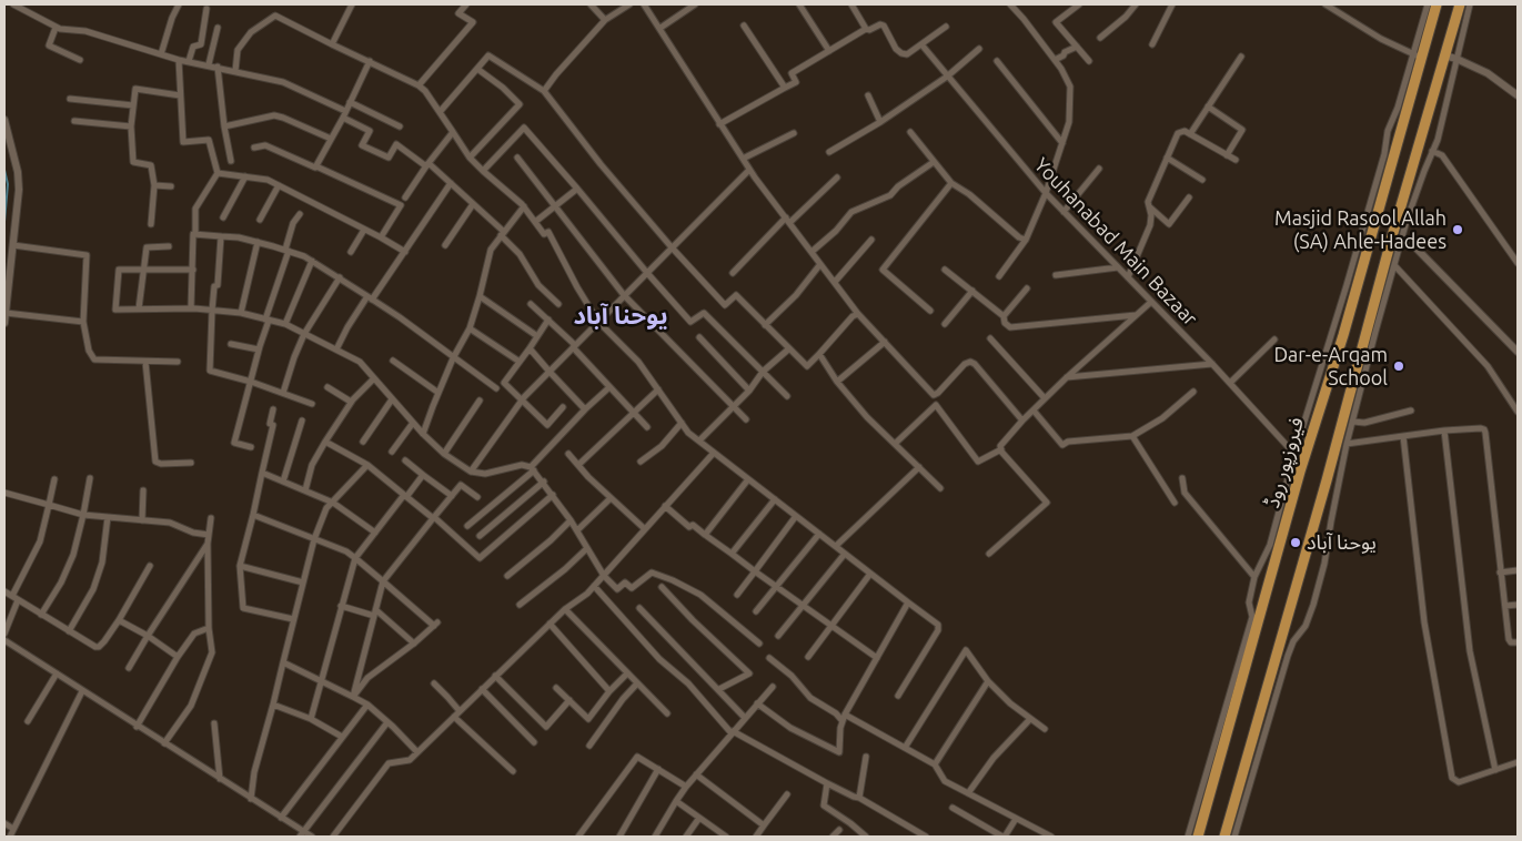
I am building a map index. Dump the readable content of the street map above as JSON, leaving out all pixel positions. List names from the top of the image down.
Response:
{
  "streets": {
    "main road": ["فیروزپور روڈ"],
    "street": ["Youhanabad Main Bazaar"]
  },
  "districts": ["یوحنا آباد"],
  "places": ["Masjid Rasool Allah (SA) Ahle-Hadees", "Dar-e-Arqam School", "یوحنا آباد"]
}
